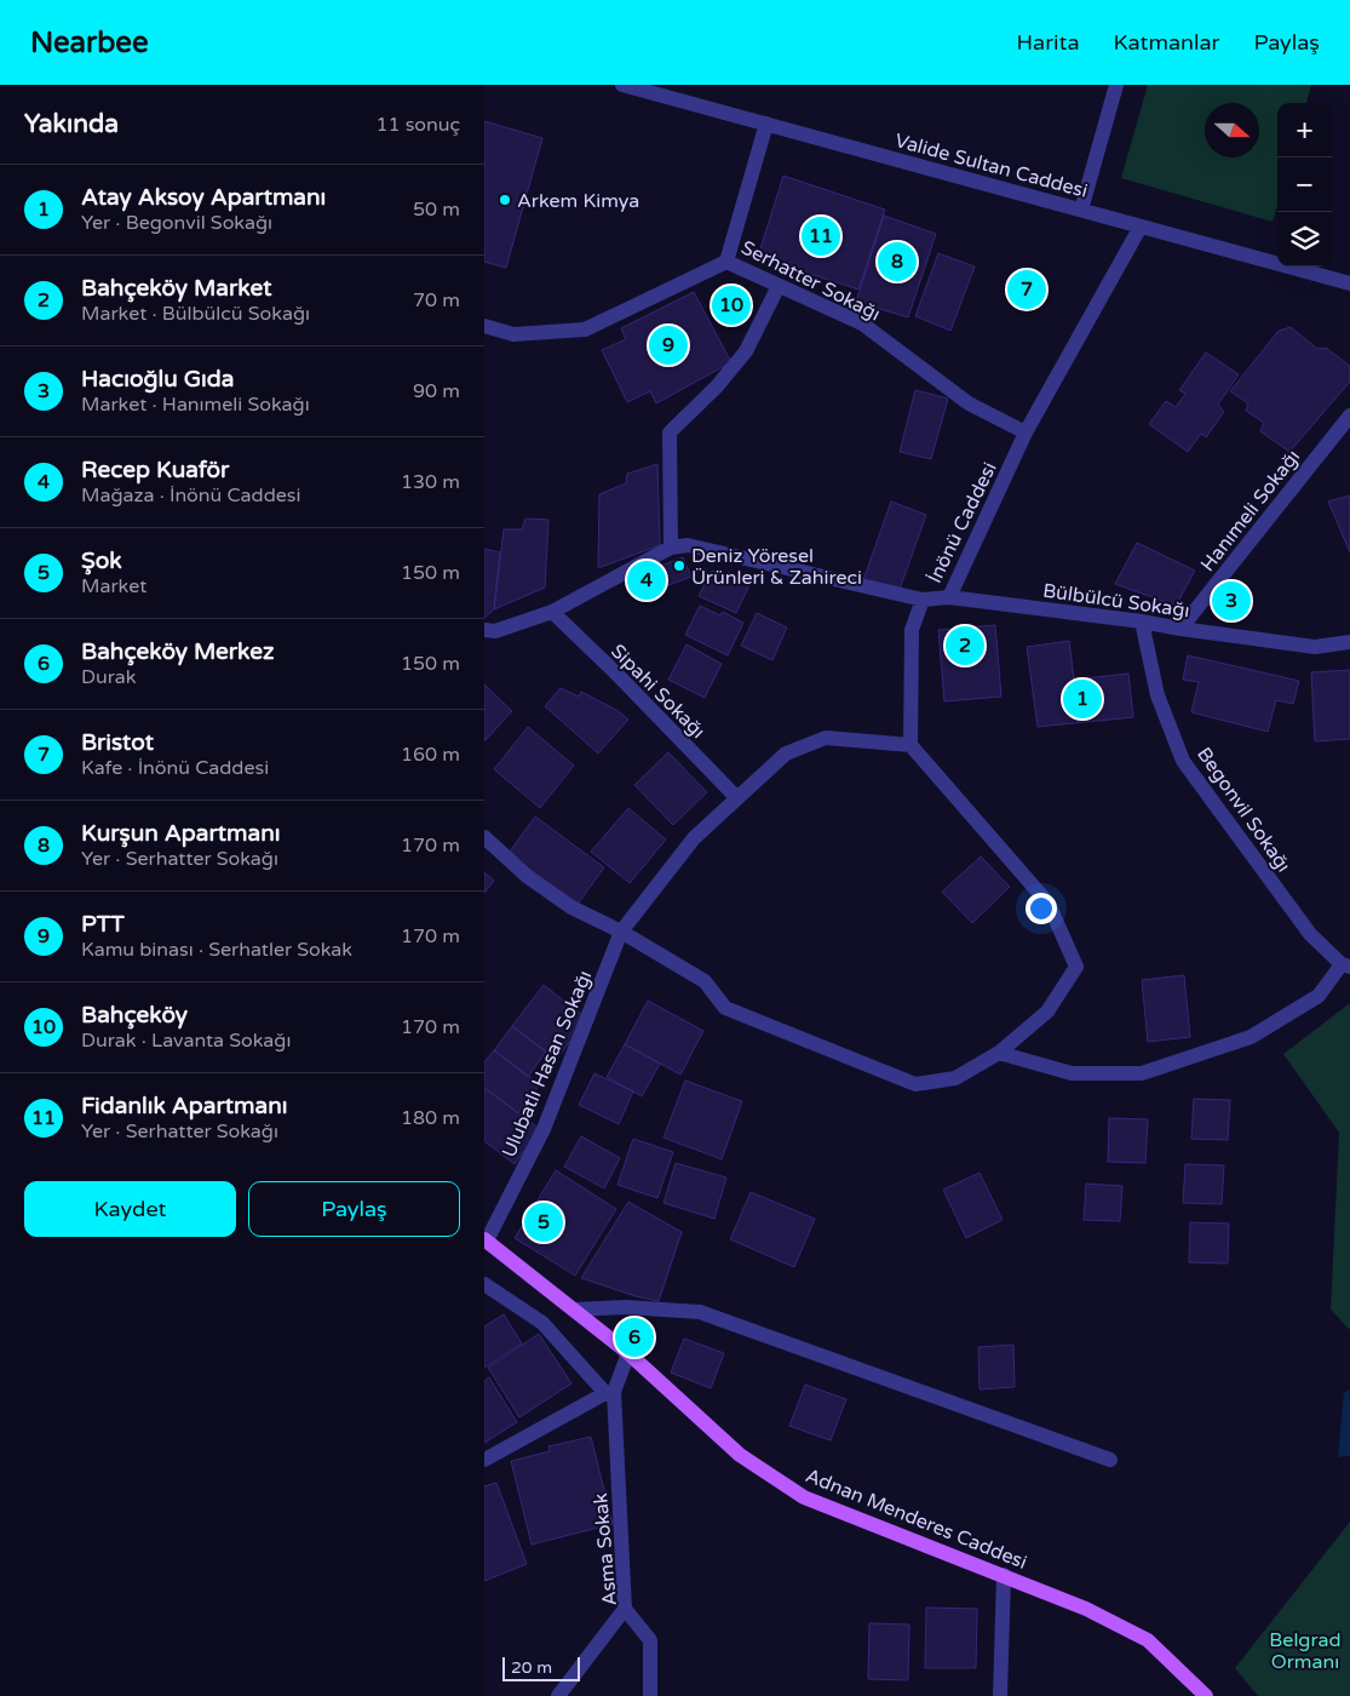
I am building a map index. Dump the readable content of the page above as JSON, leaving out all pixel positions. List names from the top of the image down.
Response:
{
  "streets": {
    "main road": ["Adnan Menderes Caddesi"],
    "street": [
      "Valide Sultan Caddesi",
      "Serhatter Sokağı",
      "Hanımeli Sokağı",
      "İnönü Caddesi",
      "Bülbülcü Sokağı",
      "Sipahi Sokağı",
      "Begonvil Sokağı",
      "Ulubatlı Hasan Sokağı",
      "Asma Sokak"
    ]
  },
  "crossings": [
    ["Valide Sultan Caddesi", "Serhatter Sokağı"],
    ["Valide Sultan Caddesi", "İnönü Caddesi"],
    ["Serhatter Sokağı", "İnönü Caddesi"],
    ["Hanımeli Sokağı", "Bülbülcü Sokağı"],
    ["İnönü Caddesi", "Bülbülcü Sokağı"],
    ["İnönü Caddesi", "Sipahi Sokağı"],
    ["Bülbülcü Sokağı", "Begonvil Sokağı"],
    ["Sipahi Sokağı", "Ulubatlı Hasan Sokağı"],
    ["Ulubatlı Hasan Sokağı", "Adnan Menderes Caddesi"]
  ],
  "parks": ["Belgrad Ormanı"],
  "places": ["Arkem Kimya", "Deniz Yöresel Ürünleri & Zahireci"],
  "scale_bar": "20 m",
  "north": "right",
  "page": {
    "header": "Nearbee",
    "nav": ["Harita", "Katmanlar", "Paylaş"],
    "heading": ["Yakında", "11 sonuç"],
    "map_buttons": ["+", "−"],
    "list": [
      {
        "mark": "1",
        "name": "Atay Aksoy Apartmanı",
        "note": "Yer · Begonvil Sokağı",
        "value": "50 m"
      },
      {
        "mark": "2",
        "name": "Bahçeköy Market",
        "note": "Market · Bülbülcü Sokağı",
        "value": "70 m"
      },
      {
        "mark": "3",
        "name": "Hacıoğlu Gıda",
        "note": "Market · Hanımeli Sokağı",
        "value": "90 m"
      },
      {
        "mark": "4",
        "name": "Recep Kuaför",
        "note": "Mağaza · İnönü Caddesi",
        "value": "130 m"
      },
      {
        "mark": "5",
        "name": "Şok",
        "note": "Market",
        "value": "150 m"
      },
      {
        "mark": "6",
        "name": "Bahçeköy Merkez",
        "note": "Durak",
        "value": "150 m"
      },
      {
        "mark": "7",
        "name": "Bristot",
        "note": "Kafe · İnönü Caddesi",
        "value": "160 m"
      },
      {
        "mark": "8",
        "name": "Kurşun Apartmanı",
        "note": "Yer · Serhatter Sokağı",
        "value": "170 m"
      },
      {
        "mark": "9",
        "name": "PTT",
        "note": "Kamu binası · Serhatler Sokak",
        "value": "170 m"
      },
      {
        "mark": "10",
        "name": "Bahçeköy",
        "note": "Durak · Lavanta Sokağı",
        "value": "170 m"
      },
      {
        "mark": "11",
        "name": "Fidanlık Apartmanı",
        "note": "Yer · Serhatter Sokağı",
        "value": "180 m"
      }
    ],
    "pins": [
      "11",
      "8",
      "7",
      "10",
      "9",
      "4",
      "3",
      "2",
      "1",
      "5",
      "6"
    ],
    "buttons": ["Kaydet", "Paylaş"],
    "scale": "20 m"
  }
}
